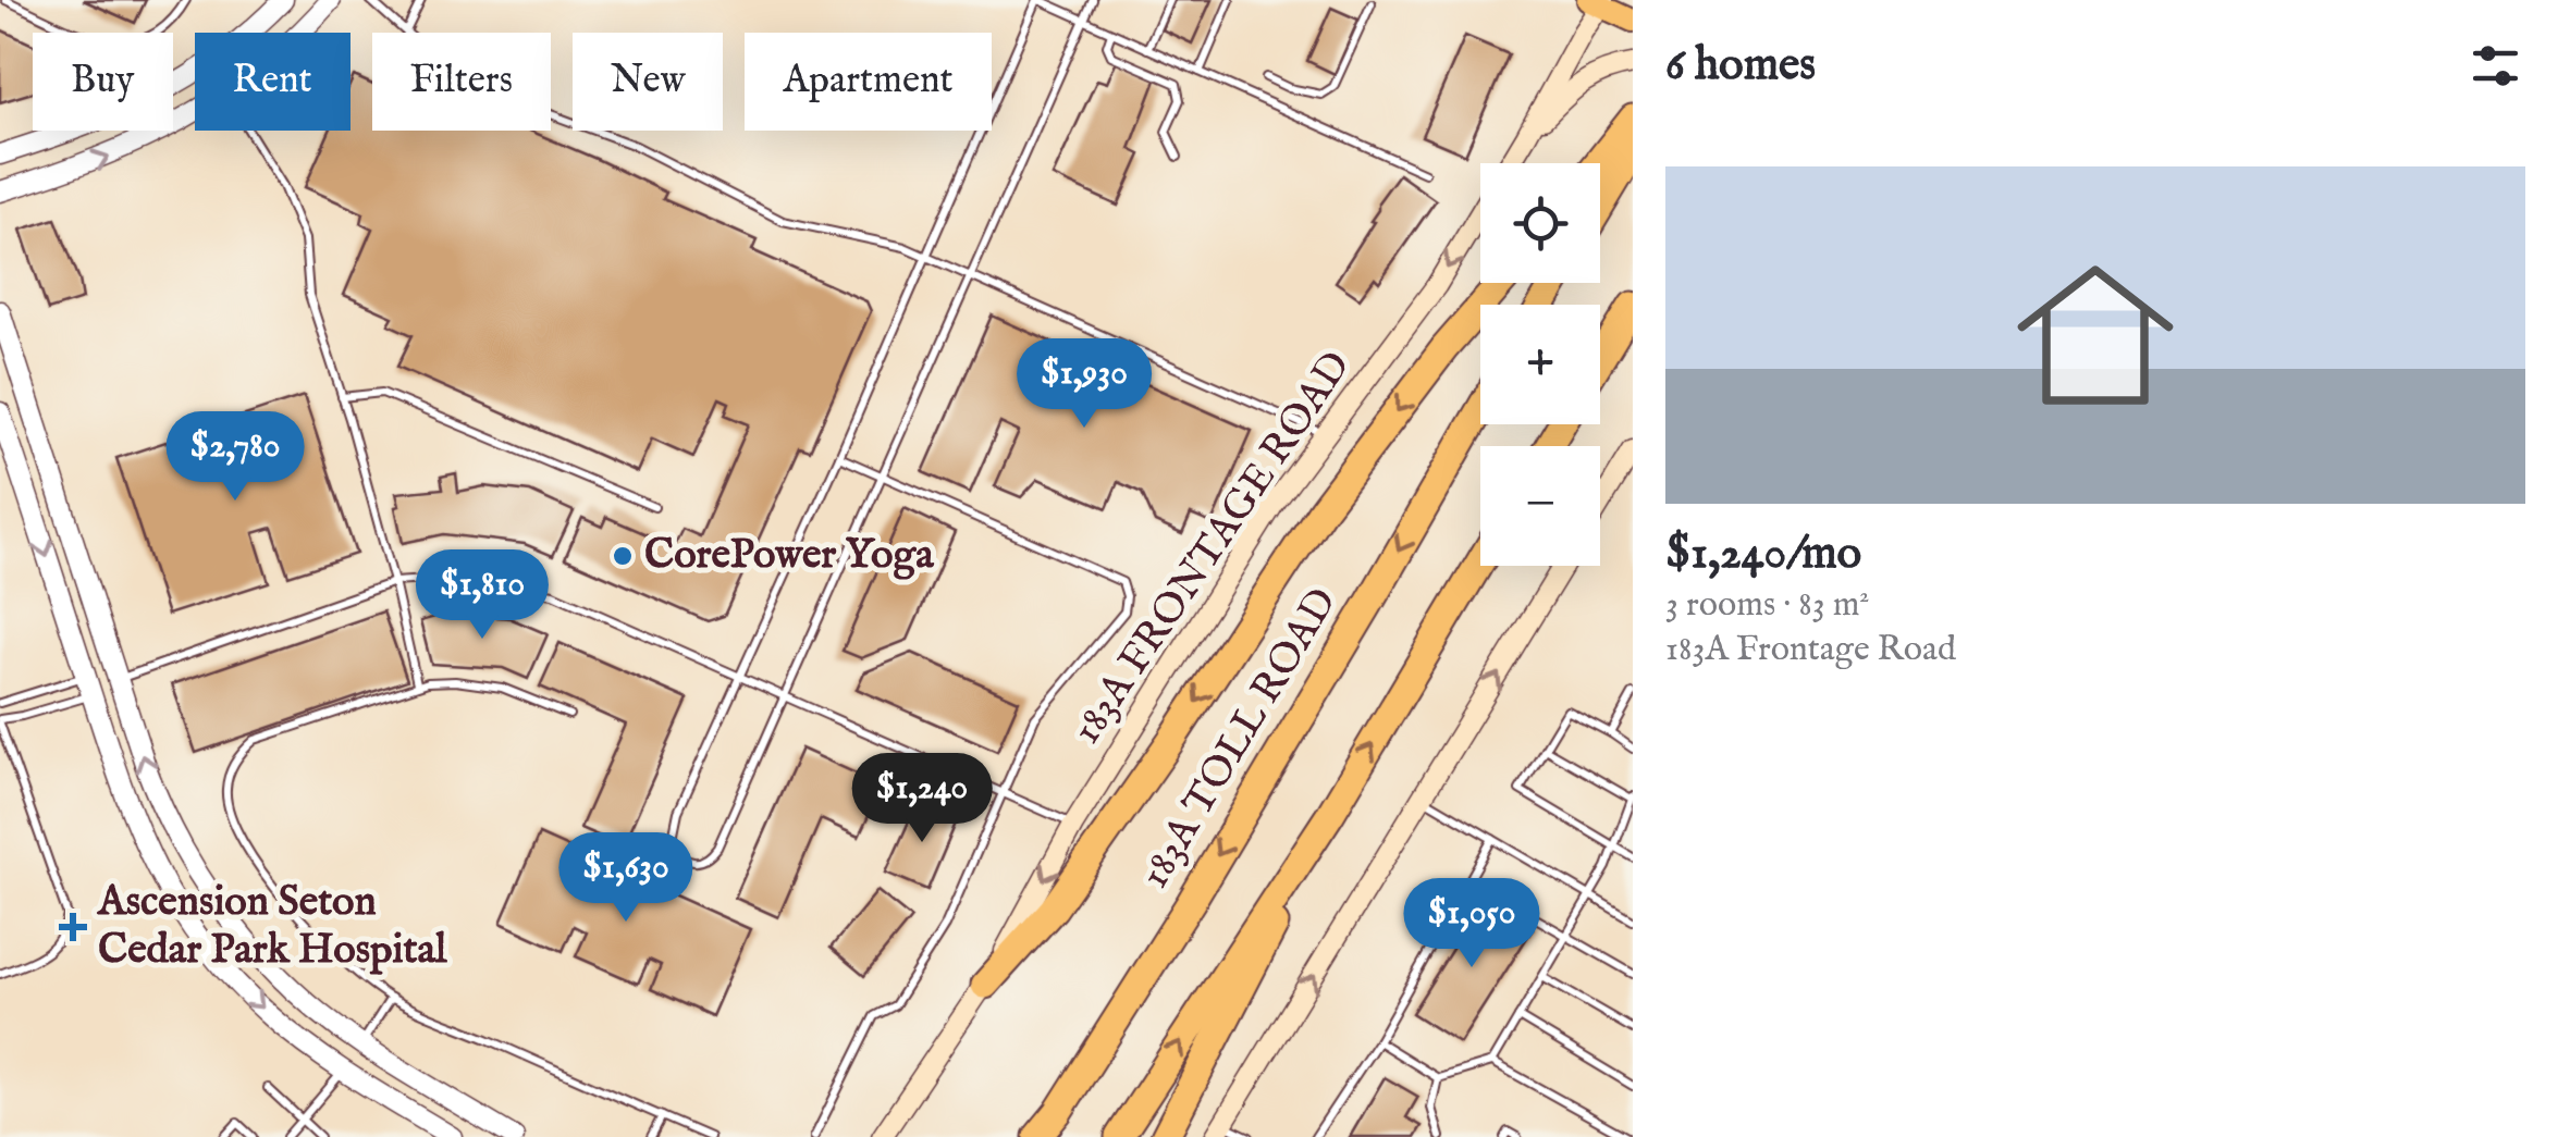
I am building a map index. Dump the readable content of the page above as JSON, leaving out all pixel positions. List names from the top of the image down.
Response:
{
  "streets": {
    "highway": ["183A TOLL ROAD"],
    "main road": ["183A FRONTAGE ROAD"]
  },
  "one_way": ["183A FRONTAGE ROAD"],
  "places": {
    "other": ["CorePower Yoga"],
    "health": ["Ascension Seton Cedar Park Hospital"]
  },
  "page": {
    "heading": "6 homes",
    "chip": [
      "Buy",
      "Rent",
      "Filters",
      "New",
      "Apartment"
    ],
    "list": [
      {
        "name": "$1,240/mo",
        "note": "3 rooms · 83 m² · 183A Frontage Road"
      }
    ],
    "map_buttons": ["+", "−"],
    "price": [
      "$1,930",
      "$2,780",
      "$1,810",
      "$1,240",
      "$1,630",
      "$1,050"
    ]
  }
}
